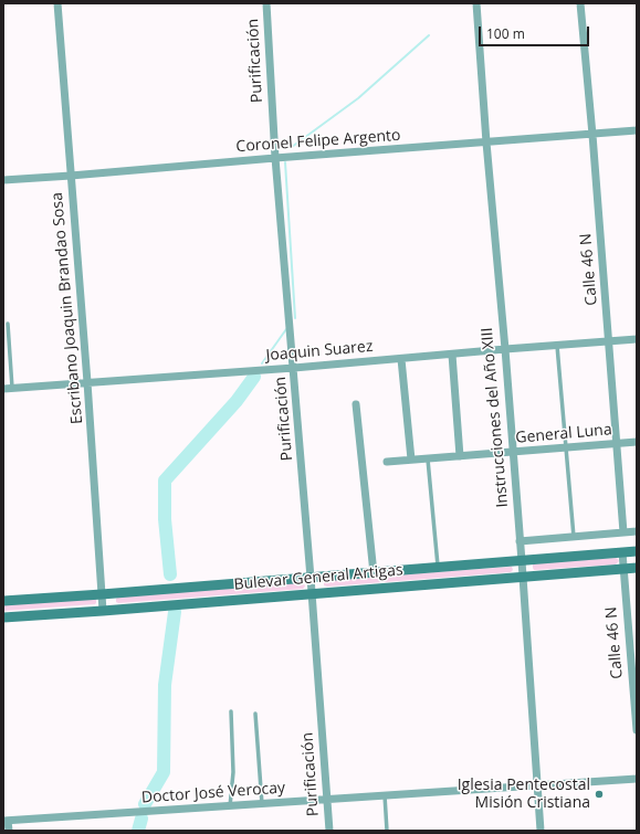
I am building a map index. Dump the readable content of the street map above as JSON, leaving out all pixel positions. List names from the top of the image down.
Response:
{
  "streets": {
    "street": [
      "Purificación",
      "Coronel Felipe Argento",
      "Calle 46 N",
      "Escribano Joaquin Brandao Sosa",
      "Joaquin Suarez",
      "Instrucciones del Año XIII",
      "General Luna",
      "Bulevar General Artigas",
      "Doctor José Verocay"
    ]
  },
  "crossings": [
    ["Purificación", "Coronel Felipe Argento"],
    ["Purificación", "Joaquin Suarez"],
    ["Purificación", "Bulevar General Artigas"],
    ["Purificación", "Doctor José Verocay"],
    ["Coronel Felipe Argento", "Calle 46 N"],
    ["Coronel Felipe Argento", "Escribano Joaquin Brandao Sosa"],
    ["Coronel Felipe Argento", "Instrucciones del Año XIII"],
    ["Calle 46 N", "Joaquin Suarez"],
    ["Calle 46 N", "General Luna"],
    ["Calle 46 N", "Bulevar General Artigas"],
    ["Escribano Joaquin Brandao Sosa", "Joaquin Suarez"],
    ["Escribano Joaquin Brandao Sosa", "Bulevar General Artigas"],
    ["Joaquin Suarez", "Instrucciones del Año XIII"],
    ["Instrucciones del Año XIII", "General Luna"],
    ["Instrucciones del Año XIII", "Bulevar General Artigas"],
    ["Instrucciones del Año XIII", "Doctor José Verocay"]
  ],
  "places": ["Iglesia Pentecostal Misión Cristiana"],
  "scale_bar": "100 m"
}
